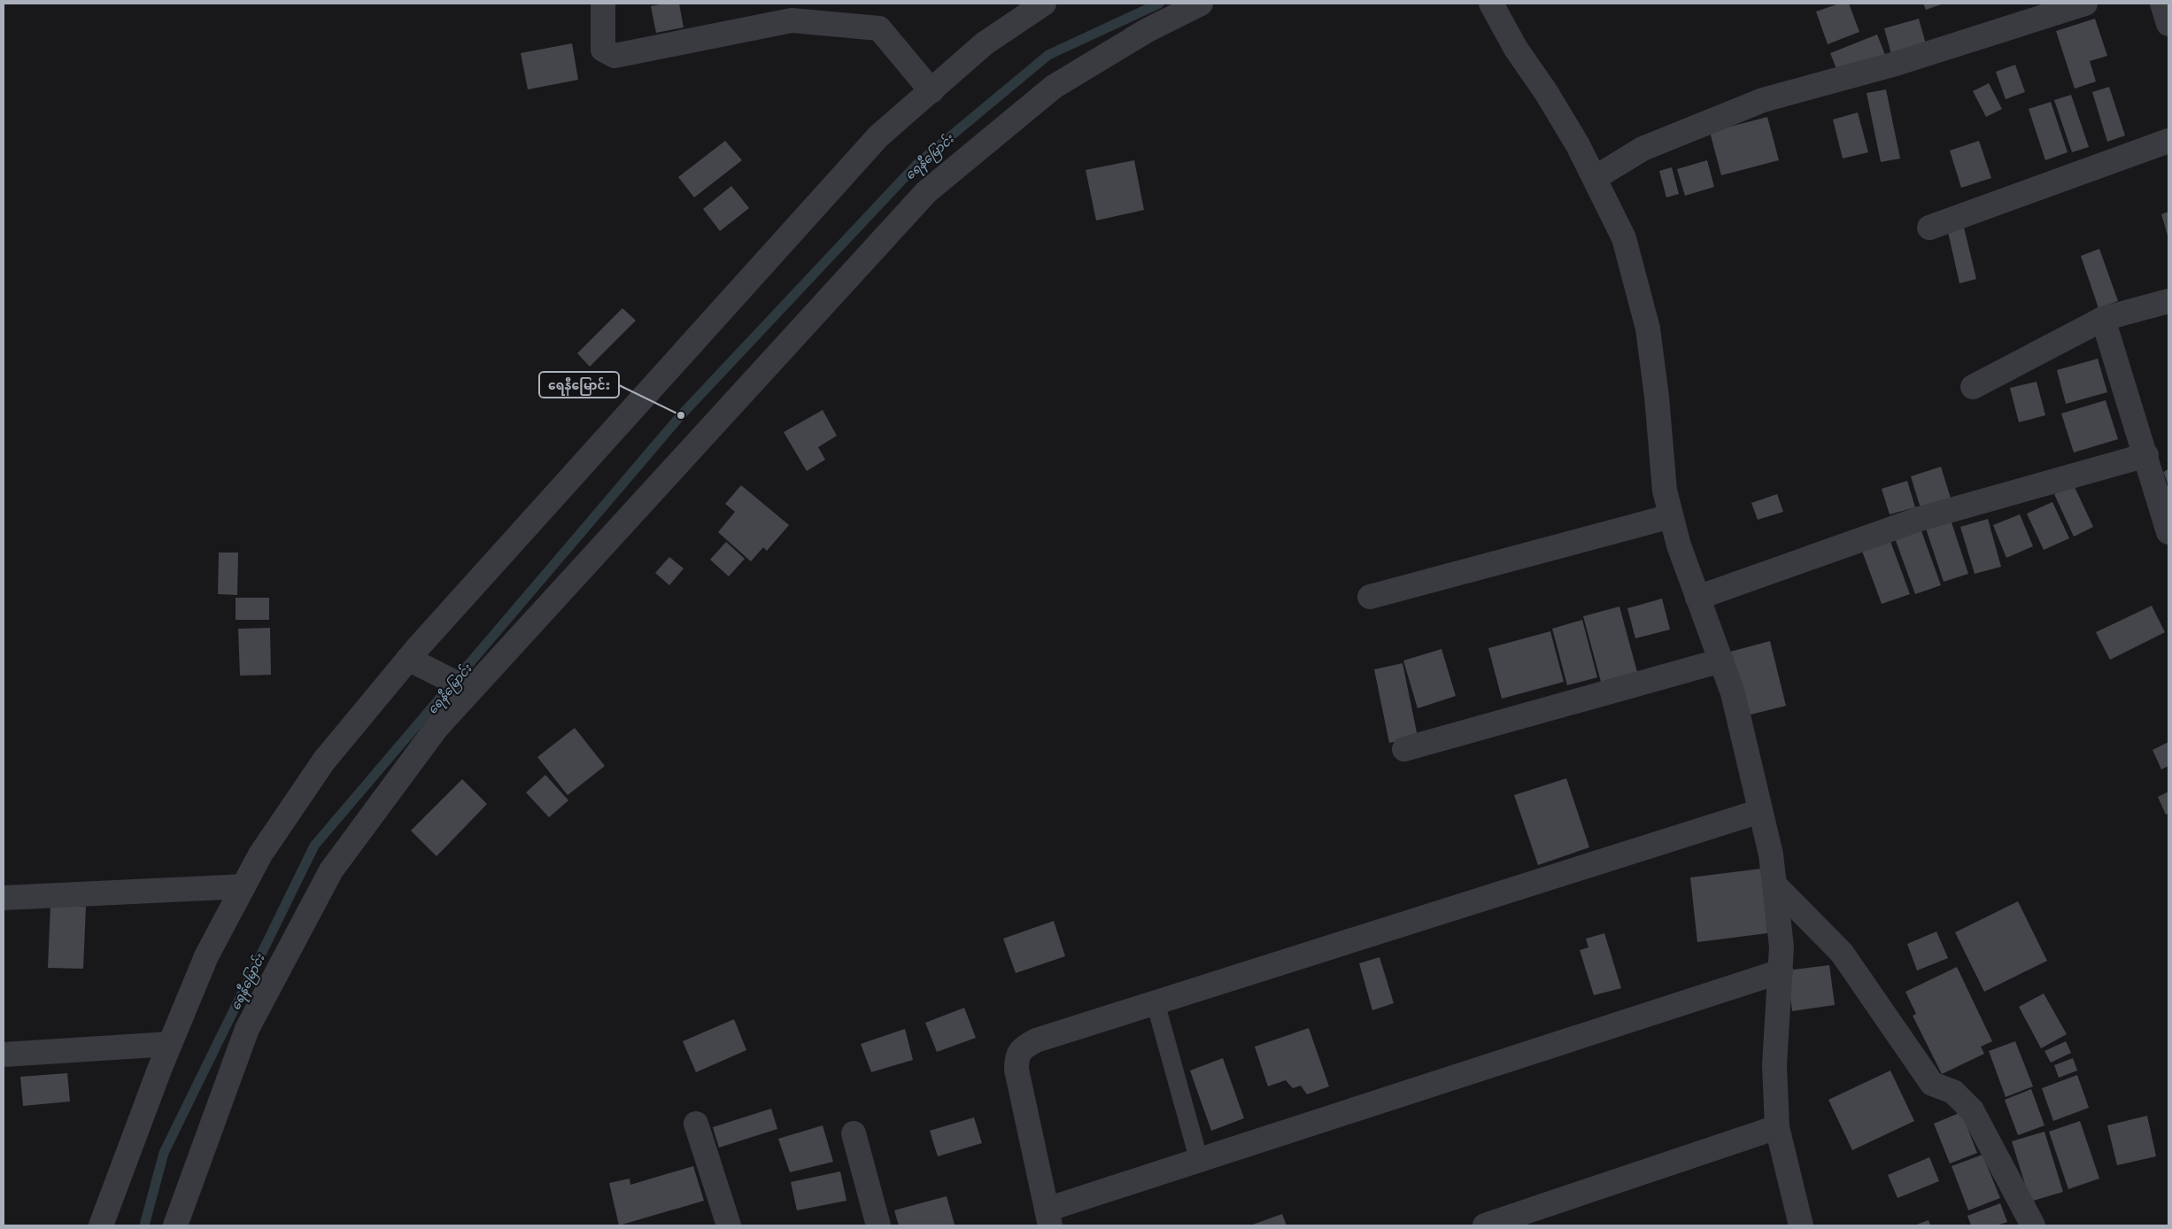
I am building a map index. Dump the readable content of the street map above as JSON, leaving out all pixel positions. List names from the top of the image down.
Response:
{
  "water": ["ရေနီမြောင်း"],
  "places": ["ရေနီမြောင်း"]
}
